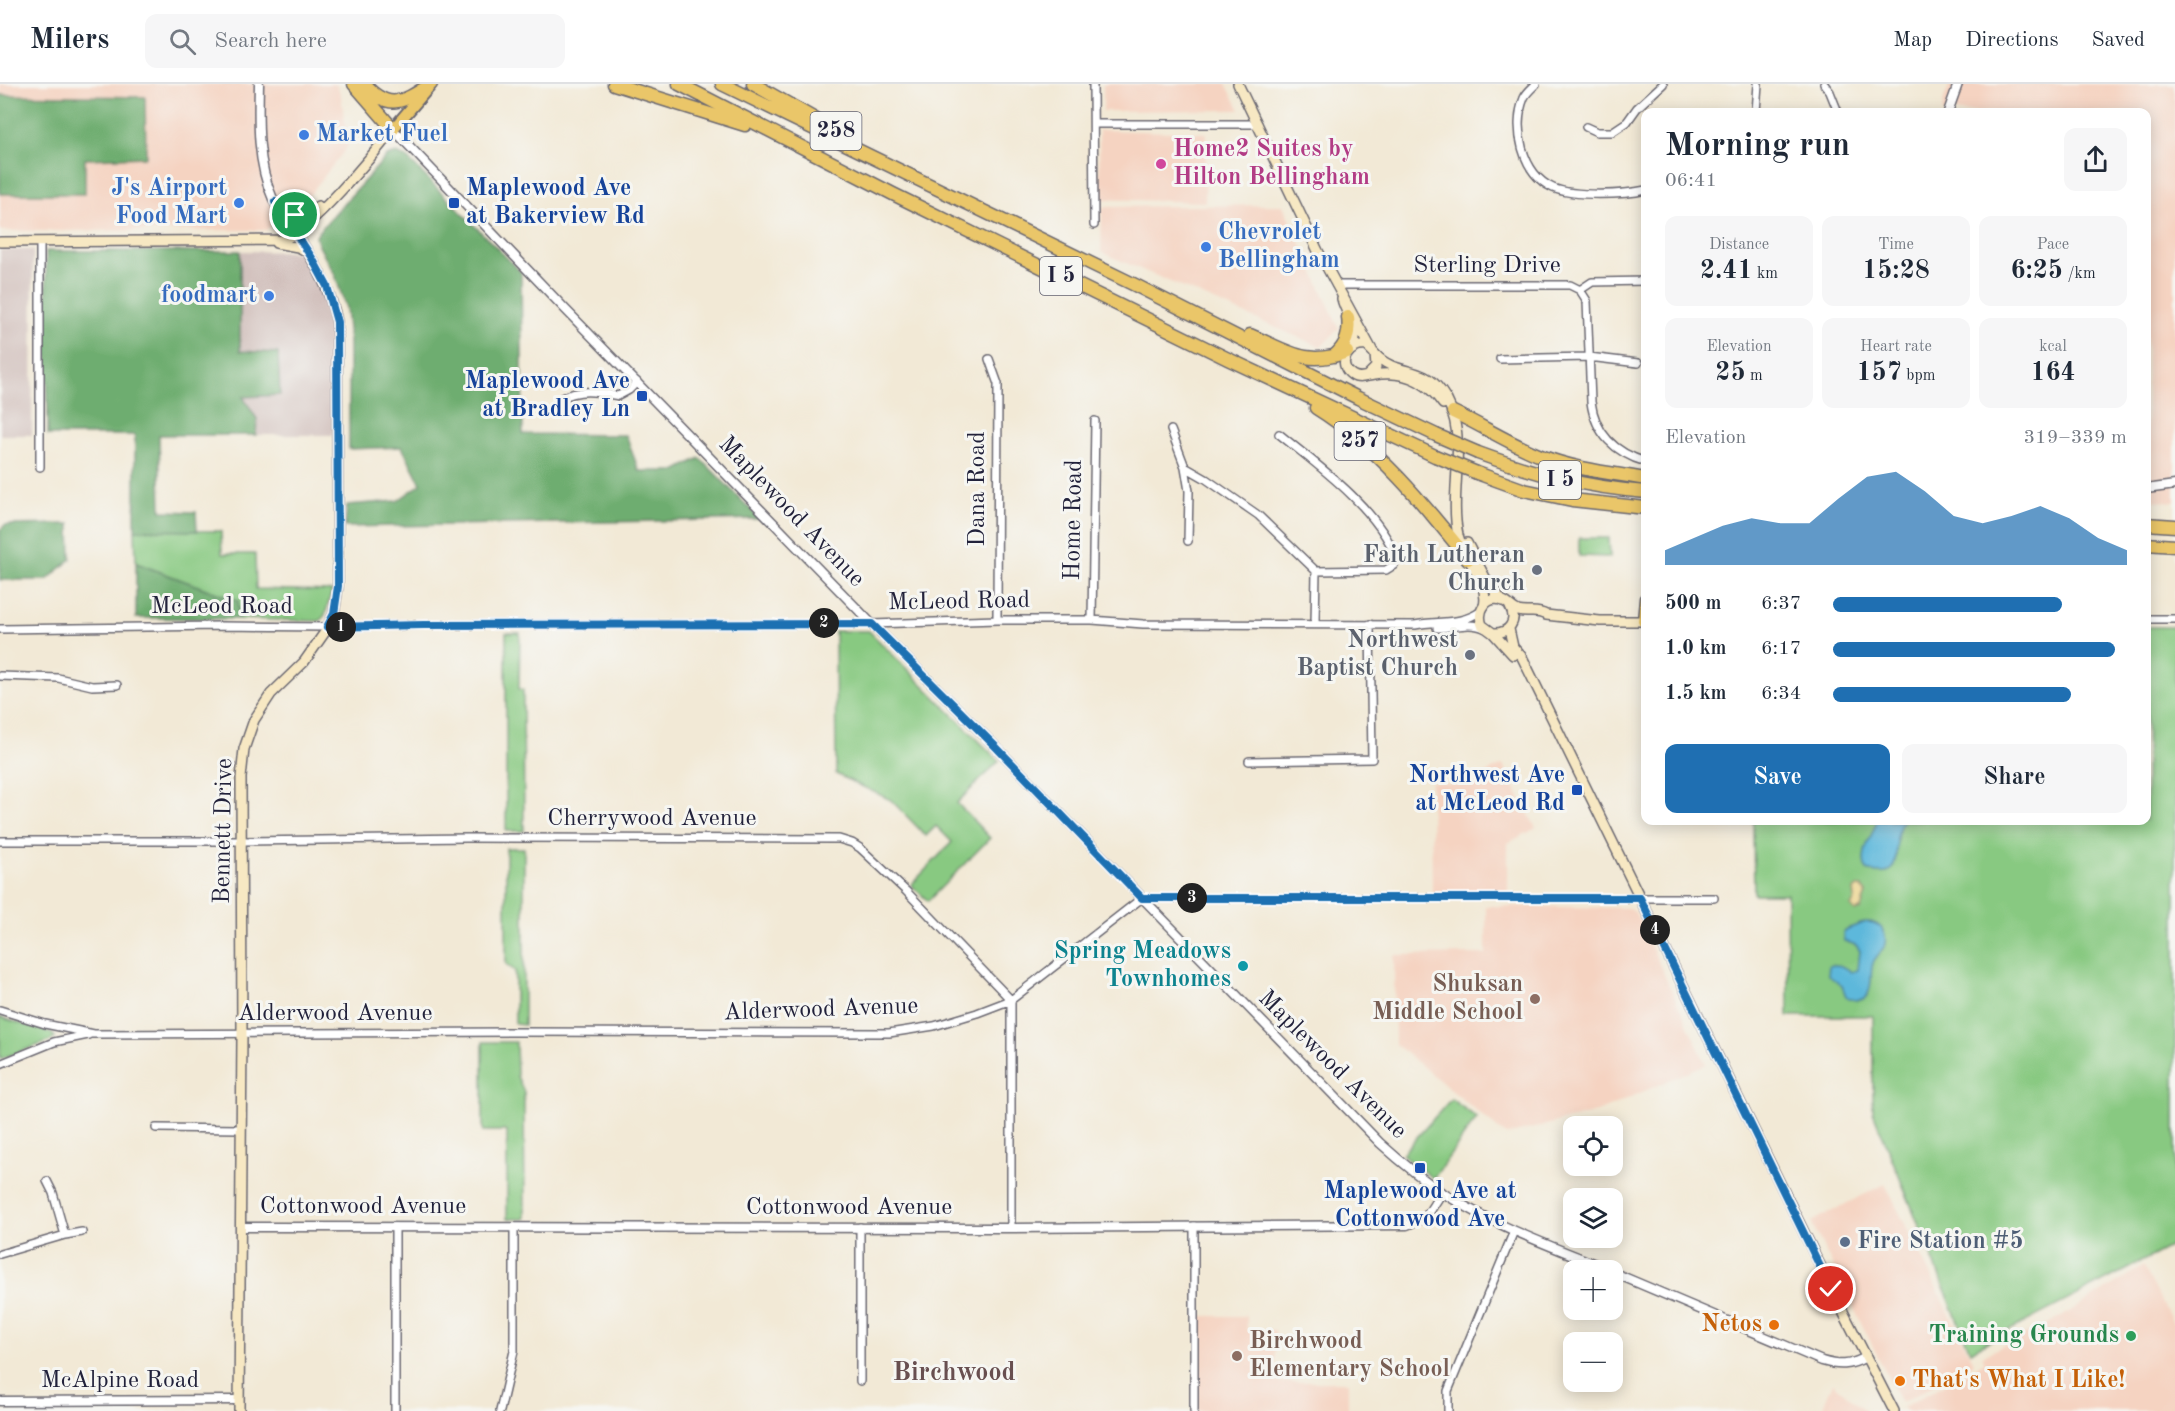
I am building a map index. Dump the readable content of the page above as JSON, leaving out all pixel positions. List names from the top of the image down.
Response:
{
  "streets": {
    "highway": ["258", "I 5", "257"],
    "main road": ["Bennett Drive"],
    "street": [
      "Sterling Drive",
      "Dana Road",
      "Maplewood Avenue",
      "Home Road",
      "McLeod Road",
      "Cherrywood Avenue",
      "Alderwood Avenue",
      "Cottonwood Avenue",
      "McAlpine Road"
    ]
  },
  "crossings": [
    ["258", "I 5"],
    ["I 5", "257"],
    ["Dana Road", "McLeod Road"],
    ["Maplewood Avenue", "McLeod Road"],
    ["Maplewood Avenue", "Alderwood Avenue"],
    ["Maplewood Avenue", "Cottonwood Avenue"],
    ["Home Road", "McLeod Road"],
    ["McLeod Road", "Bennett Drive"],
    ["Cherrywood Avenue", "Bennett Drive"],
    ["Cherrywood Avenue", "Alderwood Avenue"],
    ["Bennett Drive", "Alderwood Avenue"],
    ["Bennett Drive", "Cottonwood Avenue"],
    ["Bennett Drive", "McAlpine Road"]
  ],
  "districts": ["Birchwood"],
  "places": {
    "other": [
      "Market Fuel",
      "Home2 Suites by Hilton Bellingham",
      "J's Airport Food Mart",
      "Chevrolet Bellingham",
      "foodmart",
      "Faith Lutheran Church",
      "Northwest Baptist Church",
      "Spring Meadows Townhomes",
      "Shuksan Middle School",
      "Fire Station #5",
      "Netos",
      "Training Grounds",
      "Birchwood Elementary School",
      "That's What I Like!"
    ],
    "transit": [
      "Maplewood Ave at Bakerview Rd",
      "Maplewood Ave at Bradley Ln",
      "Northwest Ave at McLeod Rd",
      "Maplewood Ave at Cottonwood Ave"
    ]
  },
  "page": {
    "header": "Milers",
    "search": "Search here",
    "nav": ["Map", "Directions", "Saved"],
    "heading": ["Morning run", "06:41"],
    "stats": [
      ["Distance", "2.41 km"],
      ["Time", "15:28"],
      ["Pace", "6:25 /km"],
      ["Elevation", "25 m"],
      ["Heart rate", "157 bpm"],
      ["kcal", "164"]
    ],
    "chart": ["Elevation", "319–339 m"],
    "list": [
      {
        "name": "500 m",
        "note": "6:37"
      },
      {
        "name": "1.0 km",
        "note": "6:17"
      },
      {
        "name": "1.5 km",
        "note": "6:34"
      }
    ],
    "pins": [
      "2",
      "1",
      "3",
      "4"
    ],
    "buttons": ["Save", "Share"],
    "map_buttons": ["+", "−"]
  }
}
